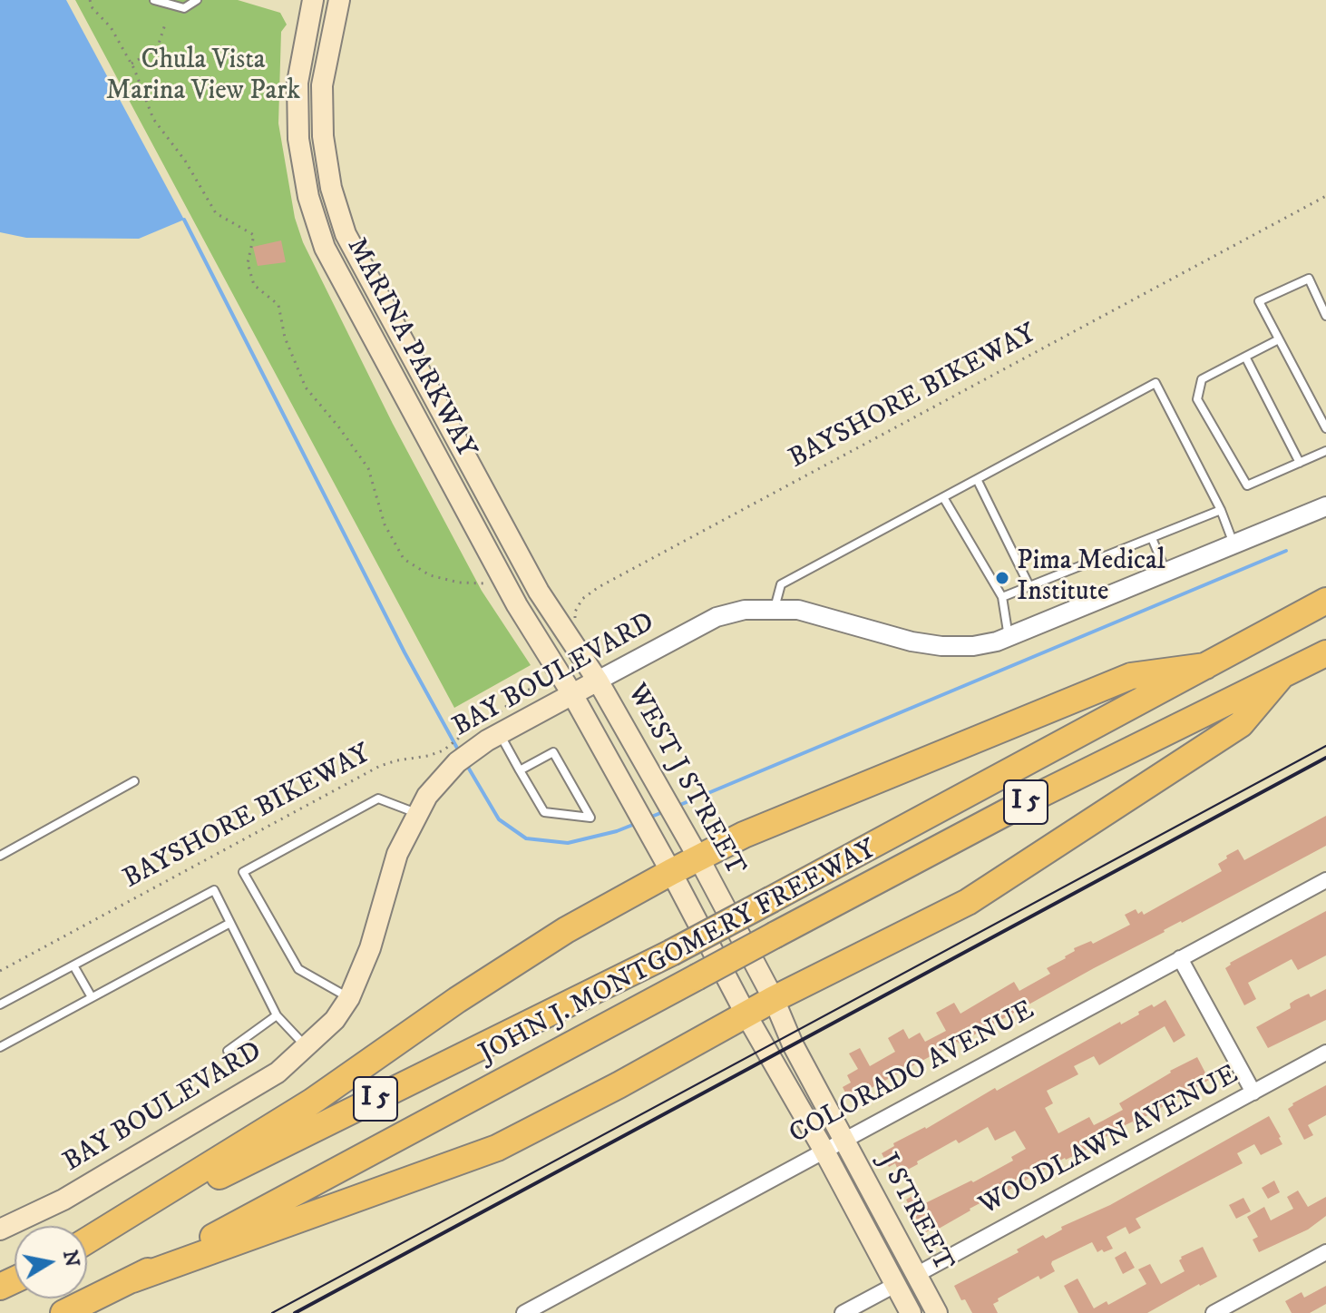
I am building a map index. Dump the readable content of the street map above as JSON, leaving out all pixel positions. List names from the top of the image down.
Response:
{
  "streets": {
    "highway": ["I 5", "JOHN J. MONTGOMERY FREEWAY"],
    "main road": [
      "MARINA PARKWAY",
      "BAY BOULEVARD",
      "WEST J STREET",
      "J STREET"
    ],
    "street": ["COLORADO AVENUE", "WOODLAWN AVENUE"],
    "path": ["BAYSHORE BIKEWAY"]
  },
  "crossings": [
    ["MARINA PARKWAY", "BAY BOULEVARD"],
    ["MARINA PARKWAY", "WEST J STREET"],
    ["BAYSHORE BIKEWAY", "BAY BOULEVARD"],
    ["BAY BOULEVARD", "WEST J STREET"],
    ["WEST J STREET", "COLORADO AVENUE"],
    ["WEST J STREET", "J STREET"],
    ["COLORADO AVENUE", "J STREET"],
    ["WOODLAWN AVENUE", "J STREET"]
  ],
  "parks": ["Chula Vista Marina View Park"],
  "places": ["Pima Medical Institute"],
  "north": "right"
}
